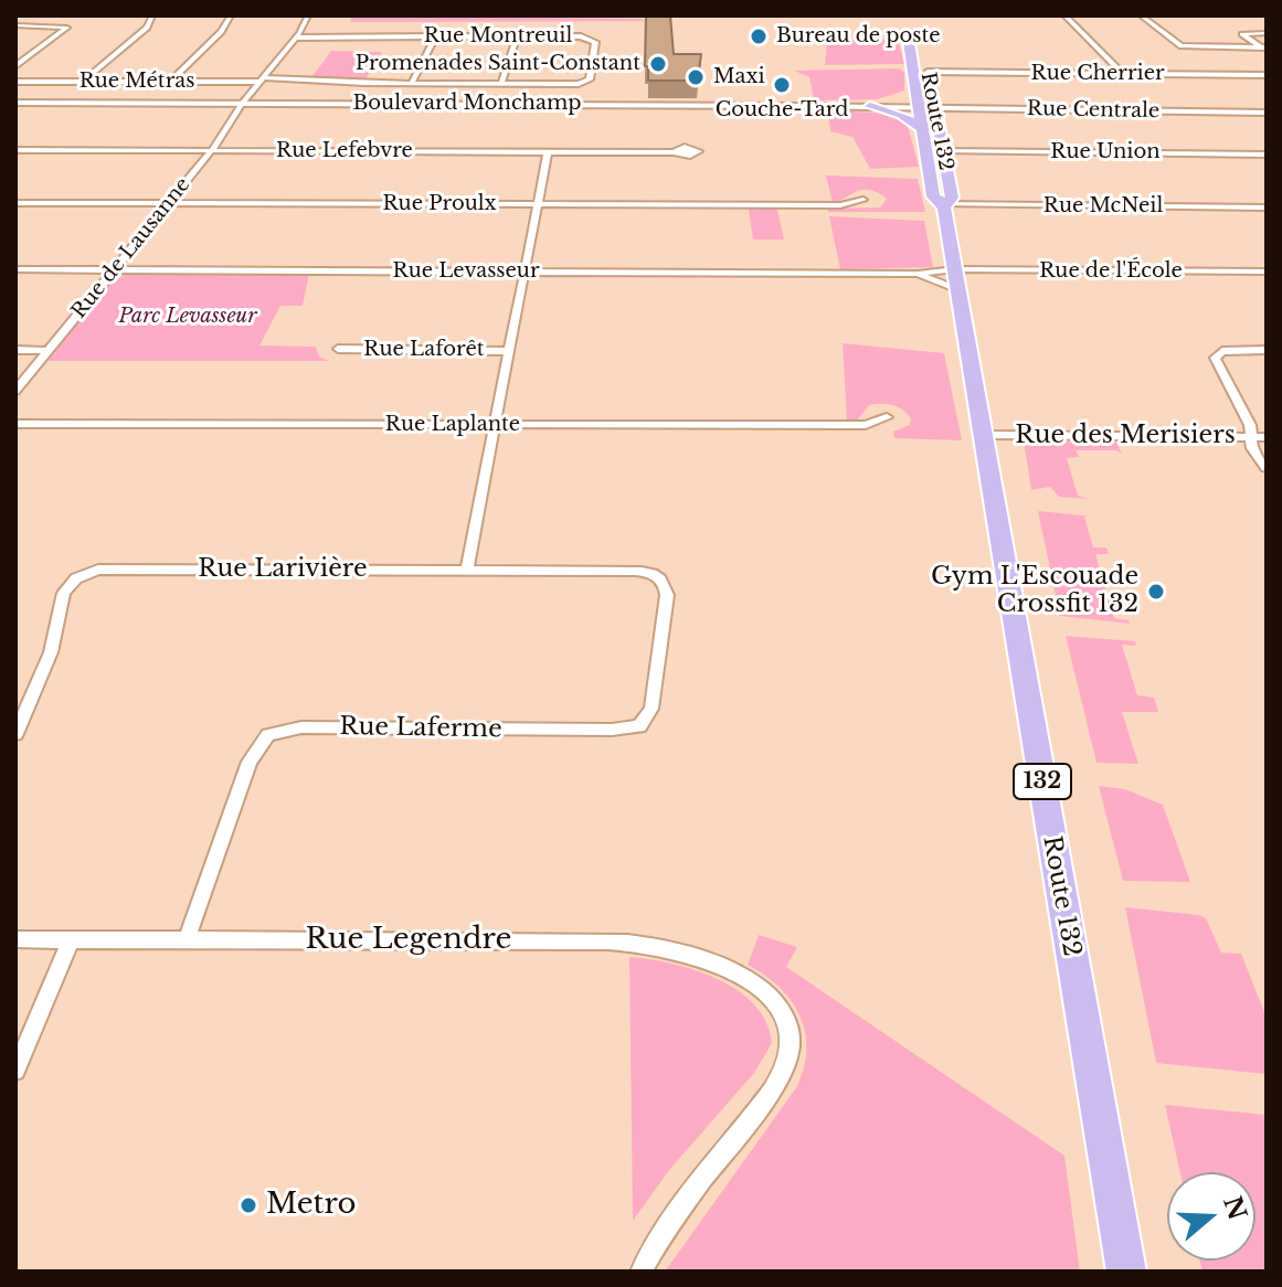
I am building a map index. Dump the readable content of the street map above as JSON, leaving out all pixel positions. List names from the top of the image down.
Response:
{
  "streets": {
    "highway": ["Route 132", "132"],
    "street": [
      "Rue Montreuil",
      "Rue Cherrier",
      "Rue Métras",
      "Boulevard Monchamp",
      "Rue Centrale",
      "Rue Lefebvre",
      "Rue Union",
      "Rue Proulx",
      "Rue McNeil",
      "Rue de Lausanne",
      "Rue Levasseur",
      "Rue de l'École",
      "Rue Laforêt",
      "Rue Laplante",
      "Rue des Merisiers",
      "Rue Larivière",
      "Rue Laferme",
      "Rue Legendre"
    ]
  },
  "crossings": [
    ["Rue Montreuil", "Rue Métras"],
    ["Rue Montreuil", "Rue de Lausanne"],
    ["Rue Cherrier", "Route 132"],
    ["Rue Métras", "Rue de Lausanne"],
    ["Boulevard Monchamp", "Rue Centrale"],
    ["Boulevard Monchamp", "Route 132"],
    ["Boulevard Monchamp", "Rue de Lausanne"],
    ["Rue Centrale", "Route 132"],
    ["Route 132", "Rue Union"],
    ["Route 132", "Rue McNeil"],
    ["Route 132", "Rue Levasseur"],
    ["Route 132", "Rue de l'École"],
    ["Route 132", "Rue des Merisiers"],
    ["Rue Lefebvre", "Rue de Lausanne"],
    ["Rue Proulx", "Rue de Lausanne"],
    ["Rue de Lausanne", "Rue Levasseur"],
    ["Rue Levasseur", "Rue de l'École"],
    ["Rue Larivière", "Rue Laferme"],
    ["Rue Laferme", "Rue Legendre"]
  ],
  "parks": ["Parc Levasseur"],
  "places": [
    "Bureau de poste",
    "Promenades Saint-Constant",
    "Maxi",
    "Couche-Tard",
    "Gym L'Escouade Crossfit 132",
    "Metro"
  ],
  "north": "right"
}
